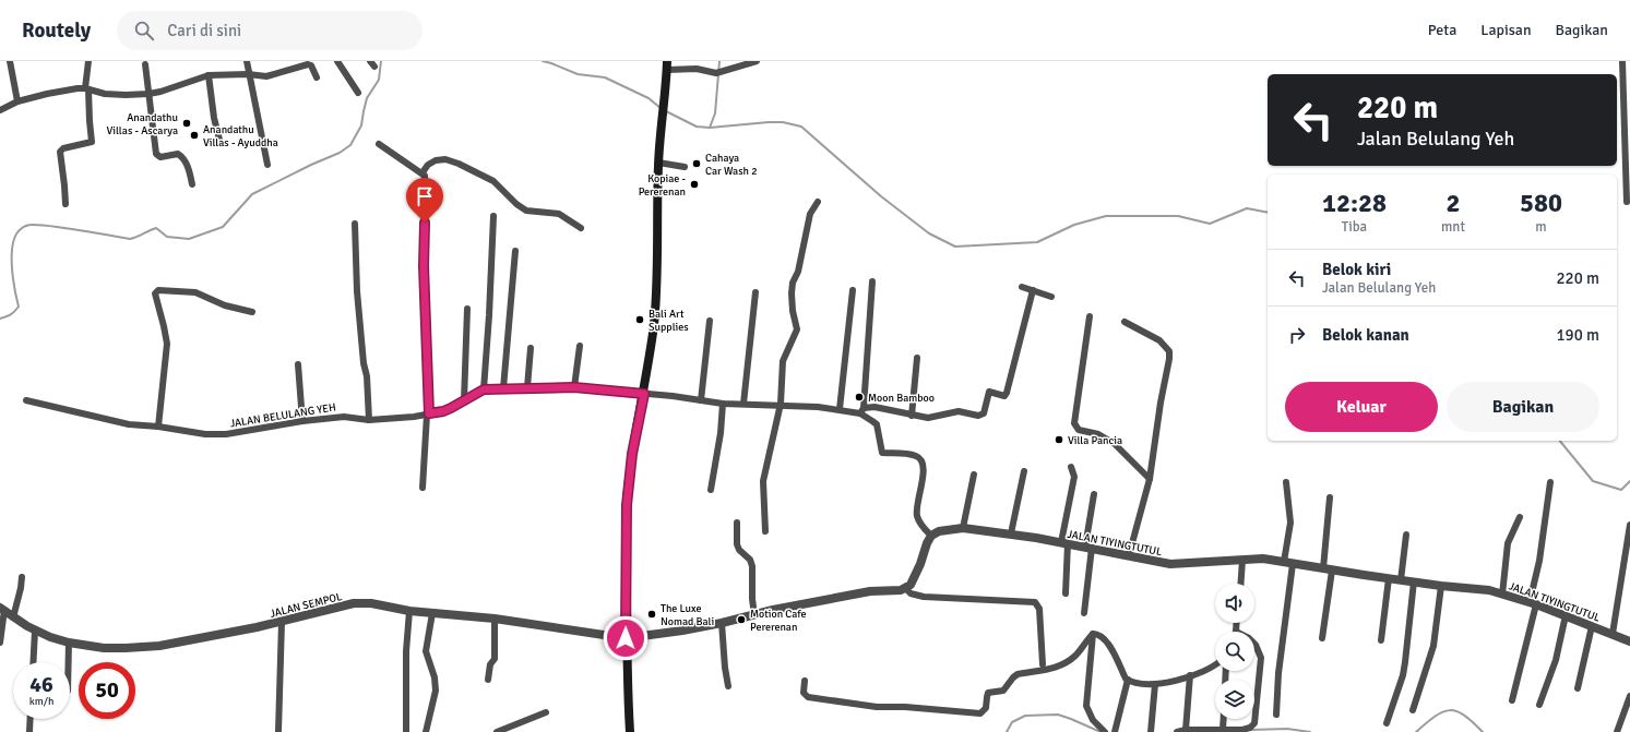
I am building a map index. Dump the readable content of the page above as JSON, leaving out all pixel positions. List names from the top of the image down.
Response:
{
  "streets": {
    "street": ["JALAN BELULANG YEH", "JALAN TIYINGTUTUL", "JALAN SEMPOL"]
  },
  "places": [
    "Anandathu Villas - Ascarya",
    "Anandathu Villas - Ayuddha",
    "Cahaya Car Wash 2",
    "Kopiae - Pererenan",
    "Bali Art Supplies",
    "Moon Bamboo",
    "Villa Pancia",
    "The Luxe Nomad Bali",
    "Motion Cafe Pererenan"
  ],
  "page": {
    "header": "Routely",
    "search": "Cari di sini",
    "nav": ["Peta", "Lapisan", "Bagikan"],
    "turn": ["220 m", "Jalan Belulang Yeh"],
    "eta": [
      "12:28",
      "Tiba",
      "2",
      "mnt",
      "580",
      "m"
    ],
    "list": [
      {
        "name": "Belok kiri",
        "note": "Jalan Belulang Yeh",
        "value": "220 m"
      },
      {
        "name": "Belok kanan",
        "value": "190 m"
      }
    ],
    "buttons": ["Keluar", "Bagikan"],
    "speed": "46 km/h",
    "limit": "50"
  }
}
